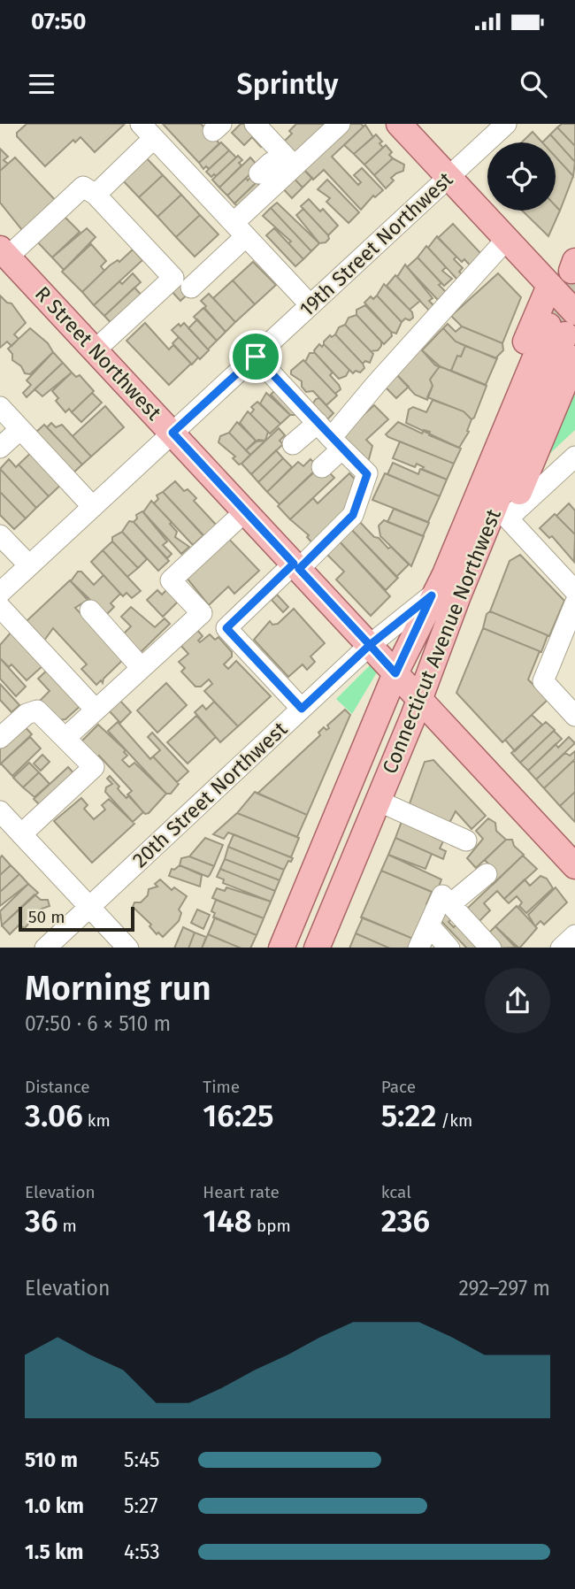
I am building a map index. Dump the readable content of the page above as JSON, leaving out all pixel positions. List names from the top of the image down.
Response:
{
  "streets": {
    "main road": ["R Street Northwest", "Connecticut Avenue Northwest"],
    "street": ["19th Street Northwest", "20th Street Northwest"]
  },
  "crossings": [
    ["19th Street Northwest", "R Street Northwest"],
    ["R Street Northwest", "Connecticut Avenue Northwest"],
    ["R Street Northwest", "20th Street Northwest"],
    ["Connecticut Avenue Northwest", "20th Street Northwest"]
  ],
  "scale_bar": "50 m",
  "page": {
    "status": "07:50",
    "header": "Sprintly",
    "scale": "50 m",
    "heading": ["Morning run", "07:50 · 6 × 510 m"],
    "stats": [
      ["Distance", "3.06 km"],
      ["Time", "16:25"],
      ["Pace", "5:22 /km"],
      ["Elevation", "36 m"],
      ["Heart rate", "148 bpm"],
      ["kcal", "236"]
    ],
    "chart": ["Elevation", "292–297 m"],
    "list": [
      {
        "name": "510 m",
        "note": "5:45"
      },
      {
        "name": "1.0 km",
        "note": "5:27"
      },
      {
        "name": "1.5 km",
        "note": "4:53"
      }
    ]
  }
}
